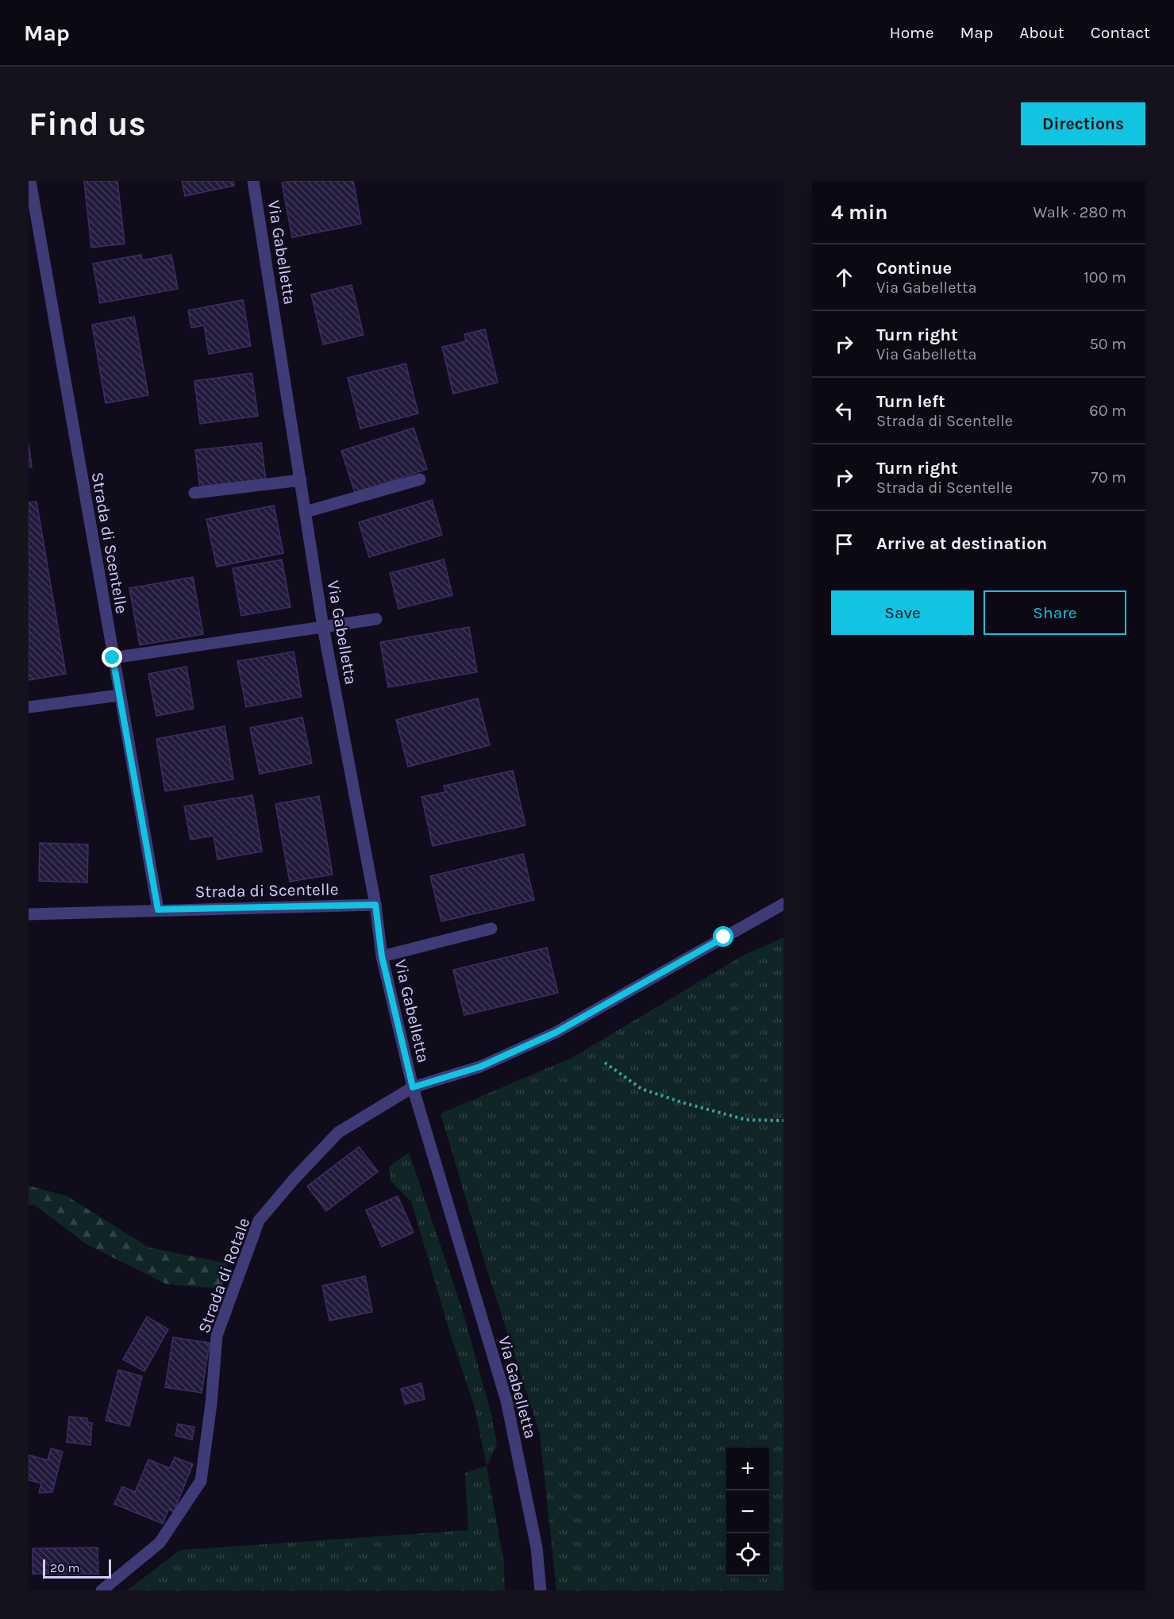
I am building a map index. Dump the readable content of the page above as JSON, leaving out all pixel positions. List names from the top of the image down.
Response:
{
  "streets": {
    "street": ["Via Gabelletta", "Strada di Scentelle", "Strada di Rotale"]
  },
  "crossings": [
    ["Via Gabelletta", "Strada di Scentelle"],
    ["Via Gabelletta", "Strada di Rotale"]
  ],
  "scale_bar": "20 m",
  "page": {
    "header": "Map",
    "nav": [
      "Home",
      "Map",
      "About",
      "Contact"
    ],
    "buttons": [
      "Directions",
      ["Save", "Share"]
    ],
    "title": "Find us",
    "heading": ["4 min", "Walk · 280 m"],
    "list": [
      ["Continue", "Via Gabelletta", "100 m"],
      ["Turn right", "Via Gabelletta", "50 m"],
      ["Turn left", "Strada di Scentelle", "60 m"],
      ["Turn right", "Strada di Scentelle", "70 m"],
      "Arrive at destination"
    ],
    "map_buttons": ["+", "−"],
    "scale": "20 m"
  }
}
